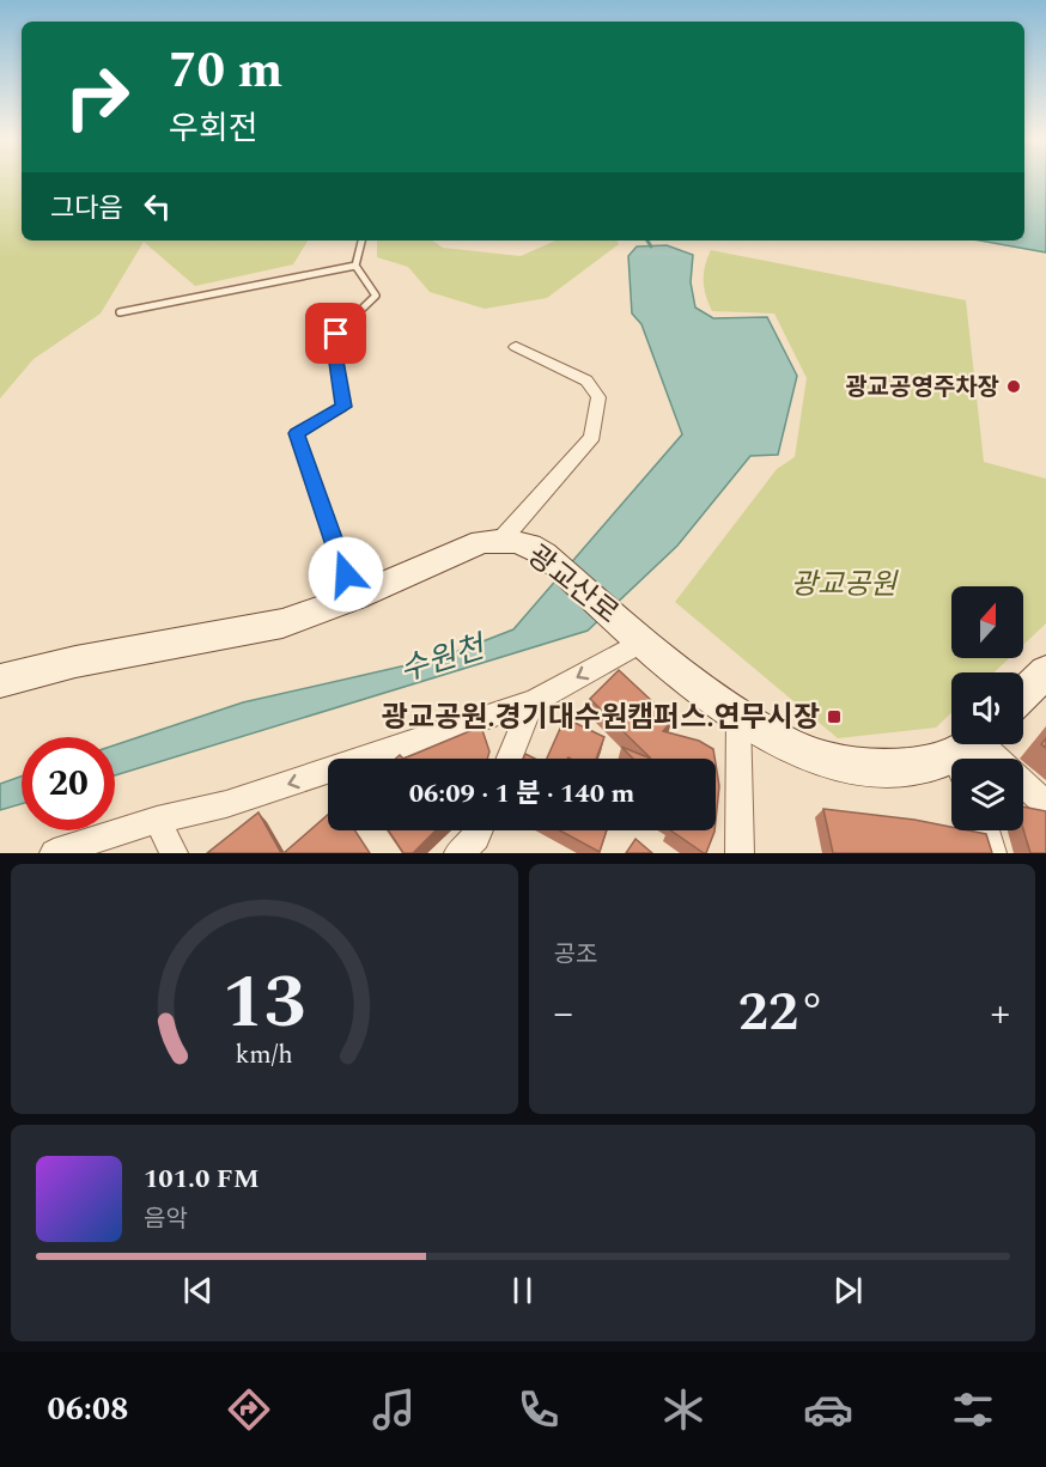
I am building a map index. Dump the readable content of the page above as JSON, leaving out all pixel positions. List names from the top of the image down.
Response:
{
  "streets": {
    "street": ["광교산로"]
  },
  "water": ["수원천"],
  "parks": ["광교공원"],
  "places": {
    "other": ["광교공영주차장"],
    "transit": ["광교공원.경기대수원캠퍼스.연무시장"]
  },
  "north": "top",
  "page": {
    "turn": ["70 m", "우회전"],
    "then": "그다음",
    "limit": "20",
    "trip": "06:09 · 1 분 · 140 m",
    "tile": "공조",
    "heat": ["−", "22°", "+"],
    "song": ["101.0 FM", "음악"],
    "tabs": "06:08",
    "gauge": ["13", "km/h"]
  }
}
